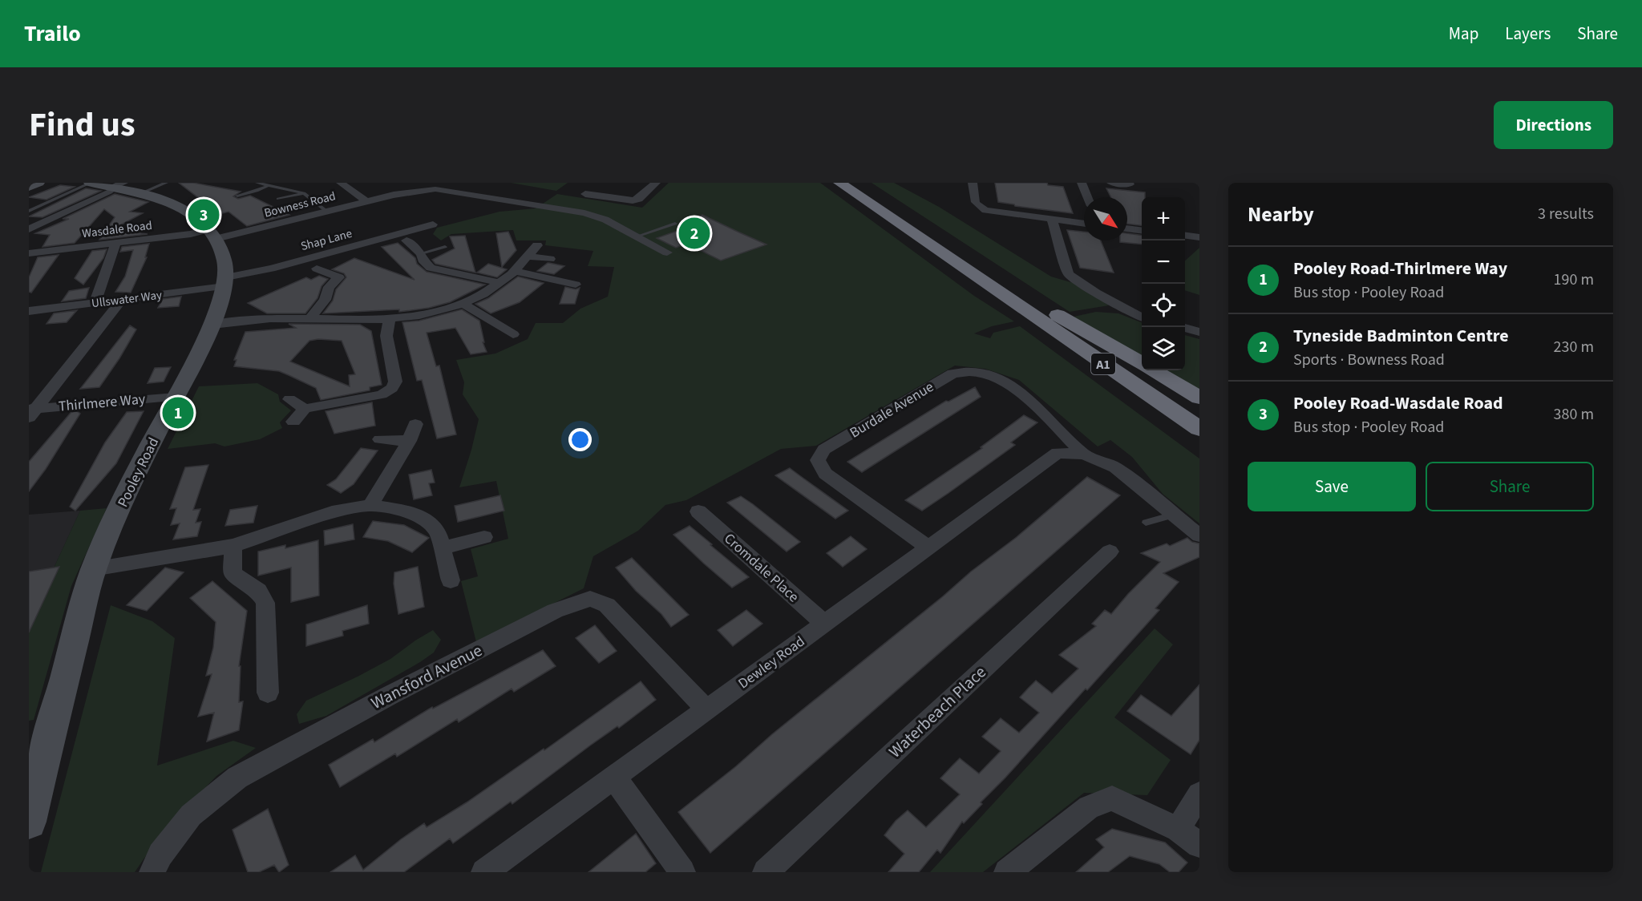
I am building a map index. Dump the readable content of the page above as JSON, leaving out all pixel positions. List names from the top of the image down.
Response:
{
  "streets": {
    "highway": ["A1"],
    "street": [
      "Bowness Road",
      "Wasdale Road",
      "Shap Lane",
      "Ullswater Way",
      "Thirlmere Way",
      "Burdale Avenue",
      "Pooley Road",
      "Cromdale Place",
      "Dewley Road",
      "Wansford Avenue",
      "Waterbeach Place"
    ]
  },
  "crossings": [
    ["Bowness Road", "Wasdale Road"],
    ["Bowness Road", "Pooley Road"],
    ["Wasdale Road", "Pooley Road"],
    ["Shap Lane", "Ullswater Way"],
    ["Shap Lane", "Pooley Road"],
    ["Ullswater Way", "Pooley Road"],
    ["Thirlmere Way", "Pooley Road"],
    ["Burdale Avenue", "Dewley Road"],
    ["Cromdale Place", "Dewley Road"],
    ["Dewley Road", "Wansford Avenue"]
  ],
  "north": "bottom right",
  "page": {
    "header": "Trailo",
    "nav": ["Map", "Layers", "Share"],
    "title": "Find us",
    "buttons": [
      "Directions",
      ["Save", "Share"]
    ],
    "heading": ["Nearby", "3 results"],
    "map_buttons": ["+", "−"],
    "pins": ["3", "2", "1"],
    "list": [
      {
        "mark": "1",
        "name": "Pooley Road-Thirlmere Way",
        "note": "Bus stop · Pooley Road",
        "value": "190 m"
      },
      {
        "mark": "2",
        "name": "Tyneside Badminton Centre",
        "note": "Sports · Bowness Road",
        "value": "230 m"
      },
      {
        "mark": "3",
        "name": "Pooley Road-Wasdale Road",
        "note": "Bus stop · Pooley Road",
        "value": "380 m"
      }
    ]
  }
}
